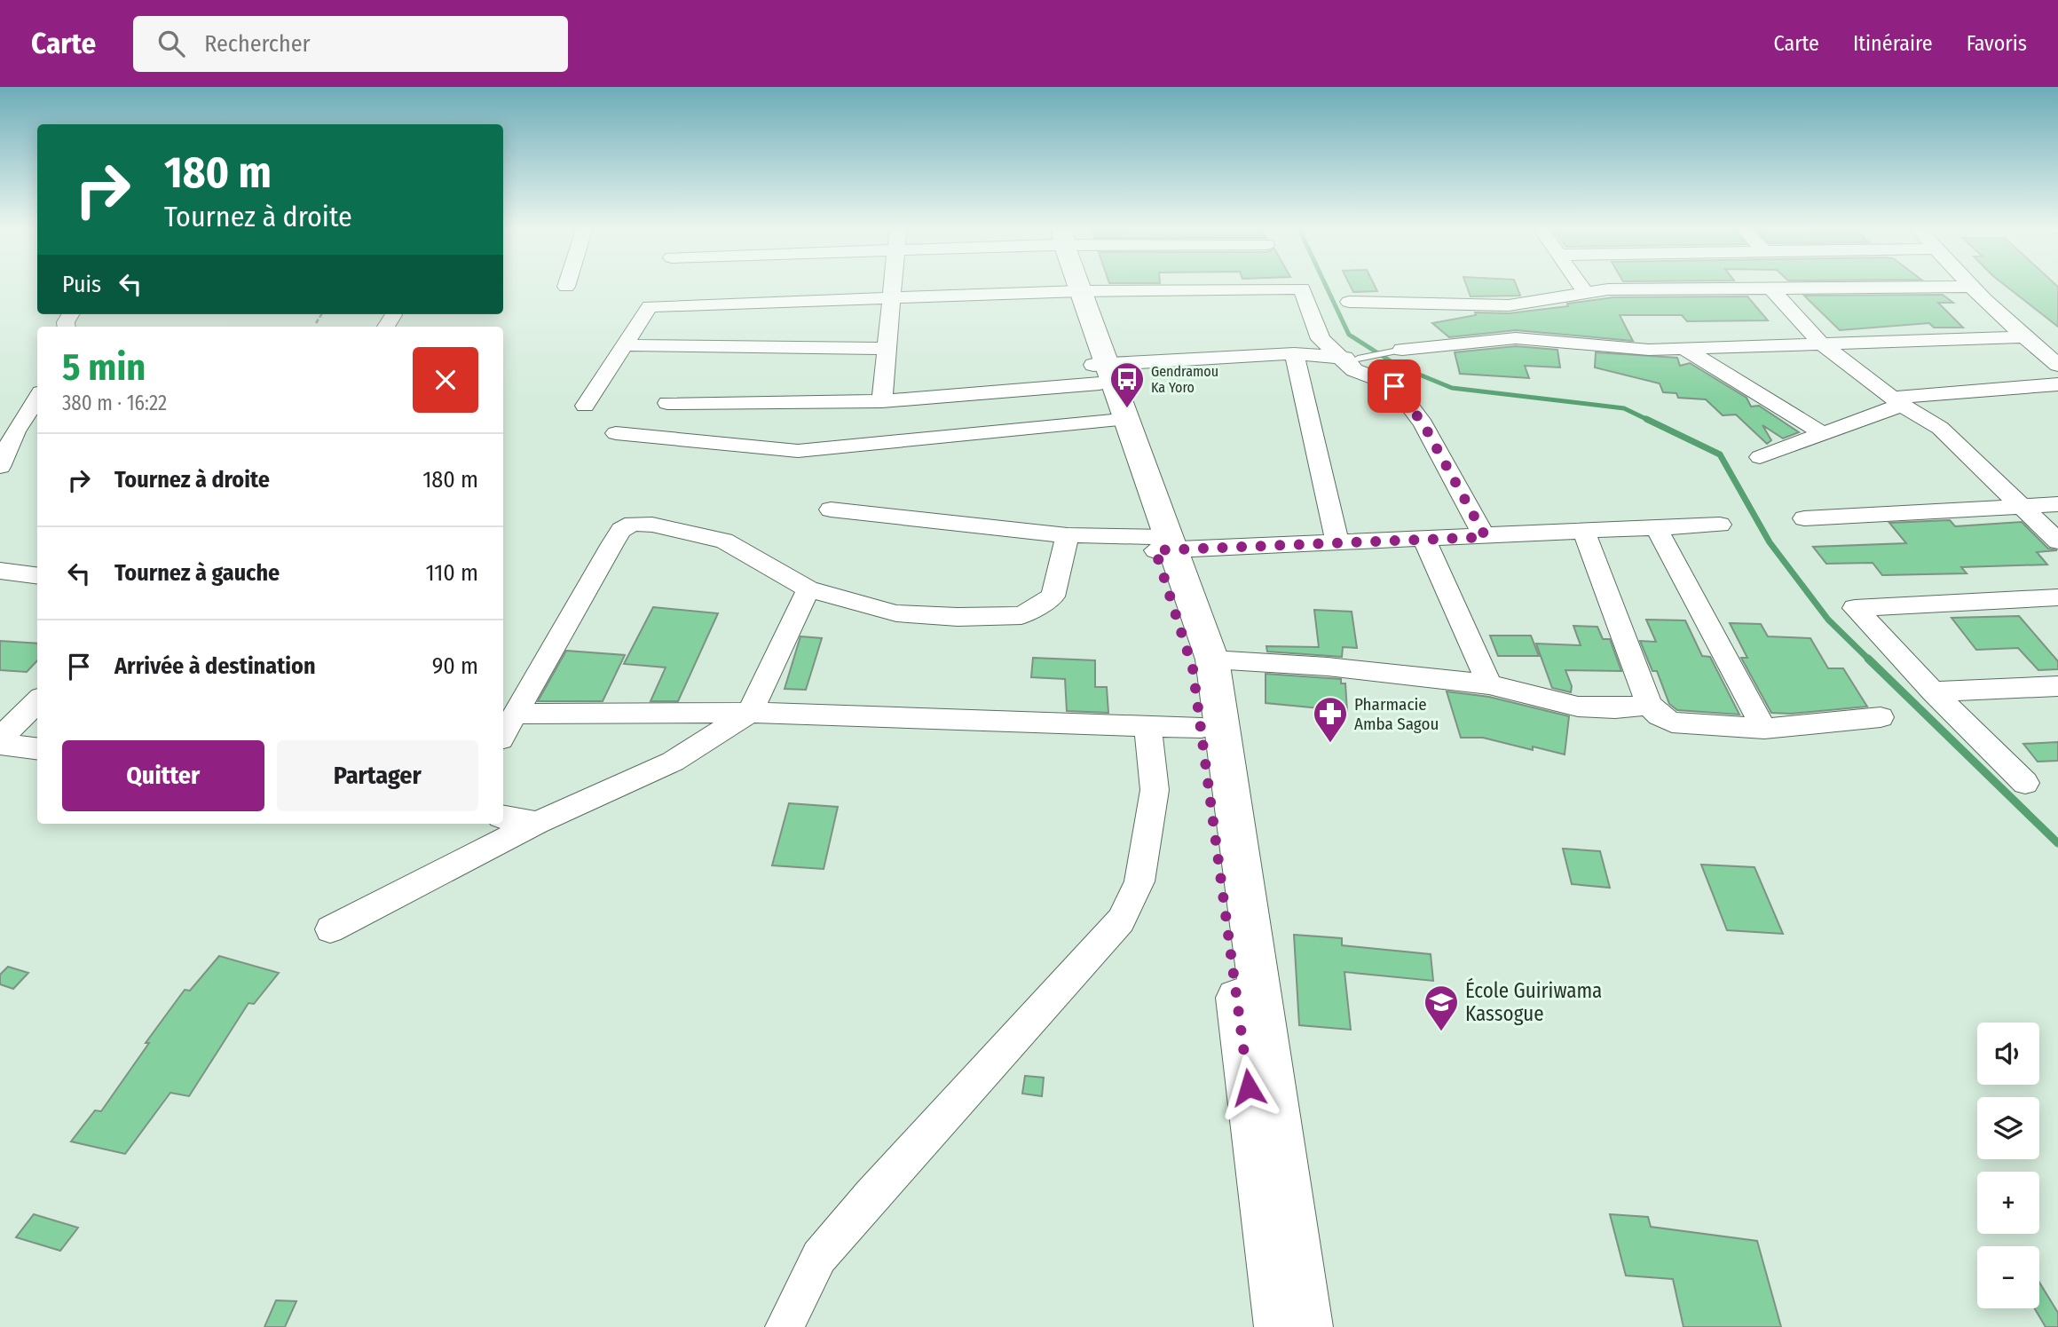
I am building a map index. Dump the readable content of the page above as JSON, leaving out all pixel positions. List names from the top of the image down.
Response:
{
  "places": {
    "bus stop": ["Gendramou Ka Yoro"],
    "pharmacy": ["Pharmacie Amba Sagou"],
    "school or university": ["École Guiriwama Kassogue"]
  },
  "page": {
    "header": "Carte",
    "search": "Rechercher",
    "nav": ["Carte", "Itinéraire", "Favoris"],
    "turn": ["180 m", "Tournez à droite"],
    "then": "Puis",
    "heading": ["5 min", "380 m · 16:22"],
    "list": [
      {
        "name": "Tournez à droite",
        "value": "180 m"
      },
      {
        "name": "Tournez à gauche",
        "value": "110 m"
      },
      {
        "name": "Arrivée à destination",
        "value": "90 m"
      }
    ],
    "buttons": ["Quitter", "Partager"],
    "map_buttons": ["+", "−"]
  }
}
